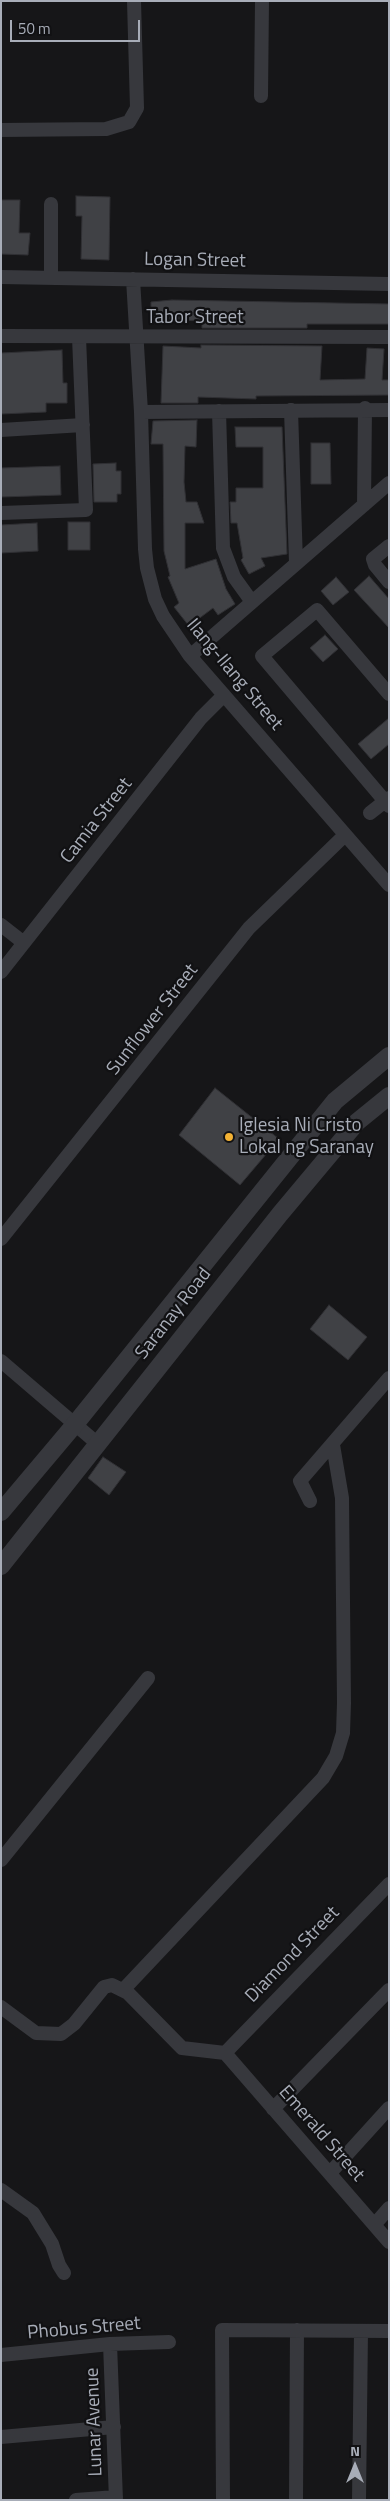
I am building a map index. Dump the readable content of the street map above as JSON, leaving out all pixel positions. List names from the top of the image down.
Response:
{
  "streets": {
    "street": [
      "Logan Street",
      "Tabor Street",
      "Ilang-Ilang Street",
      "Camia Street",
      "Sunflower Street",
      "Saranay Road",
      "Diamond Street",
      "Emerald Street",
      "Phobus Street",
      "Lunar Avenue"
    ]
  },
  "crossings": [
    ["Logan Street", "Ilang-Ilang Street"],
    ["Tabor Street", "Ilang-Ilang Street"],
    ["Ilang-Ilang Street", "Camia Street"],
    ["Ilang-Ilang Street", "Sunflower Street"],
    ["Diamond Street", "Emerald Street"],
    ["Phobus Street", "Lunar Avenue"]
  ],
  "places": ["Iglesia Ni Cristo Lokal ng Saranay"],
  "scale_bar": "50 m",
  "north": "top"
}
